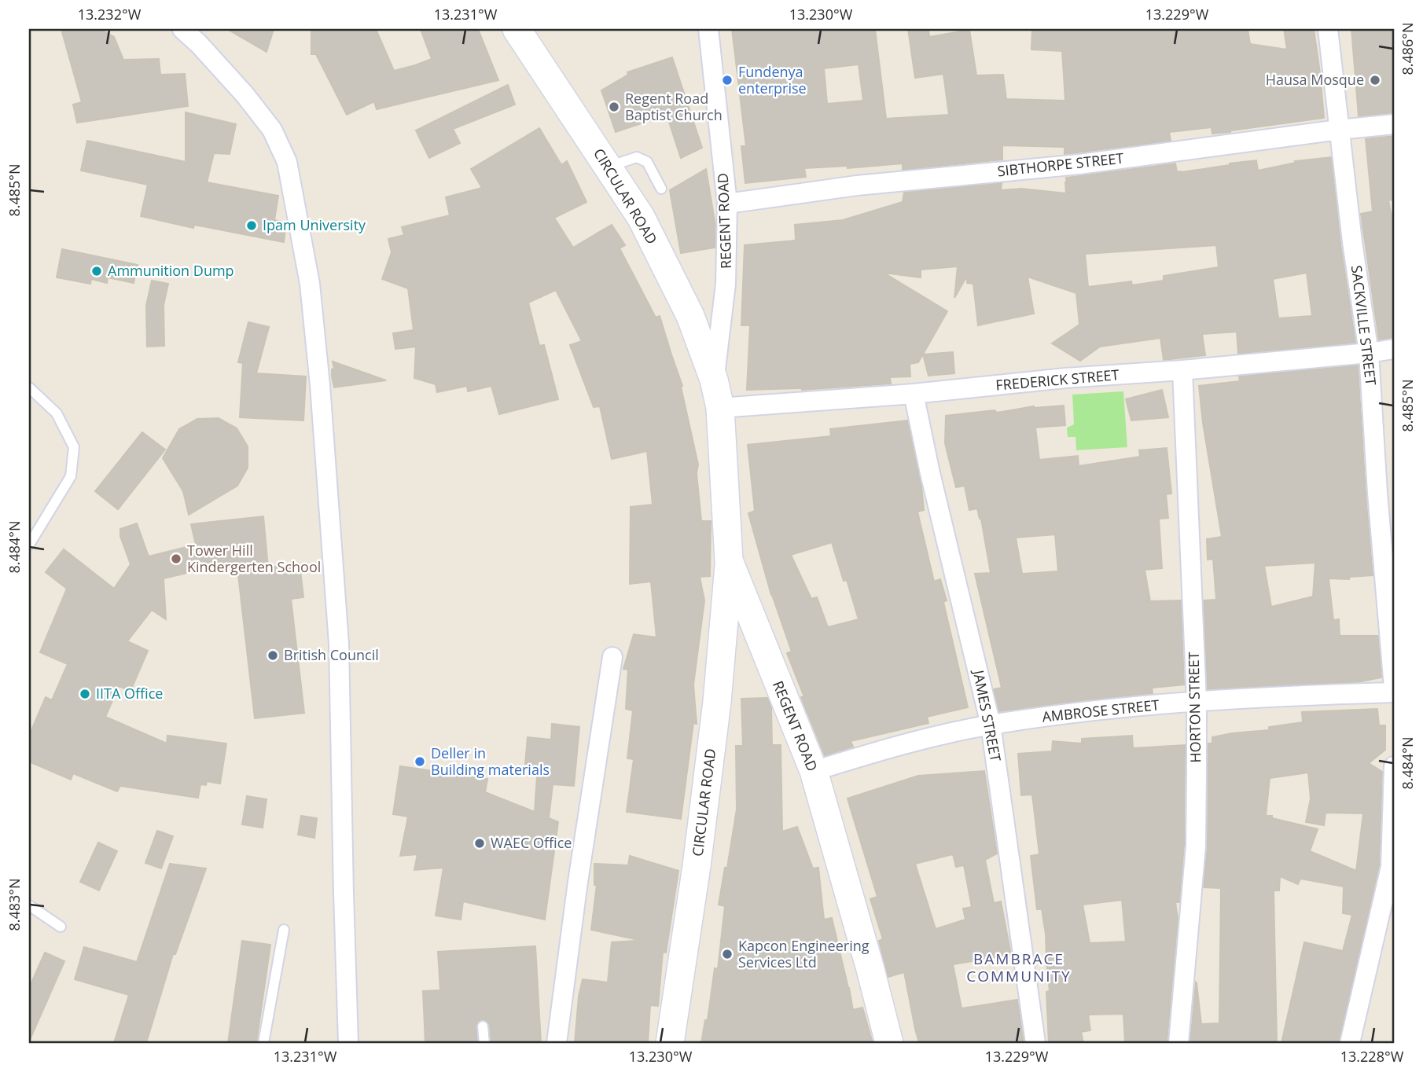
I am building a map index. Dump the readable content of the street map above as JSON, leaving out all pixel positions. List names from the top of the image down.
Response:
{
  "streets": {
    "main road": ["CIRCULAR ROAD", "REGENT ROAD"],
    "street": [
      "SIBTHORPE STREET",
      "SACKVILLE STREET",
      "FREDERICK STREET",
      "HORTON STREET",
      "AMBROSE STREET",
      "JAMES STREET"
    ]
  },
  "crossings": [
    ["SIBTHORPE STREET", "REGENT ROAD"],
    ["SIBTHORPE STREET", "SACKVILLE STREET"],
    ["CIRCULAR ROAD", "REGENT ROAD"],
    ["CIRCULAR ROAD", "FREDERICK STREET"],
    ["REGENT ROAD", "FREDERICK STREET"],
    ["REGENT ROAD", "AMBROSE STREET"],
    ["SACKVILLE STREET", "FREDERICK STREET"],
    ["SACKVILLE STREET", "AMBROSE STREET"],
    ["FREDERICK STREET", "HORTON STREET"],
    ["FREDERICK STREET", "JAMES STREET"],
    ["HORTON STREET", "AMBROSE STREET"],
    ["AMBROSE STREET", "JAMES STREET"]
  ],
  "districts": ["BAMBRACE COMMUNITY"],
  "places": [
    "Fundenya enterprise",
    "Hausa Mosque",
    "Regent Road Baptist Church",
    "Ipam University",
    "Ammunition Dump",
    "Tower Hill Kindergerten School",
    "British Council",
    "IITA Office",
    "Deller in Building materials",
    "WAEC Office",
    "Kapcon Engineering Services Ltd"
  ],
  "coordinates": [
    "13.232°W",
    "13.231°W",
    "13.230°W",
    "13.229°W",
    "8.486°N",
    "8.485°N",
    "8.484°N",
    "8.483°N",
    "13.228°W"
  ]
}
